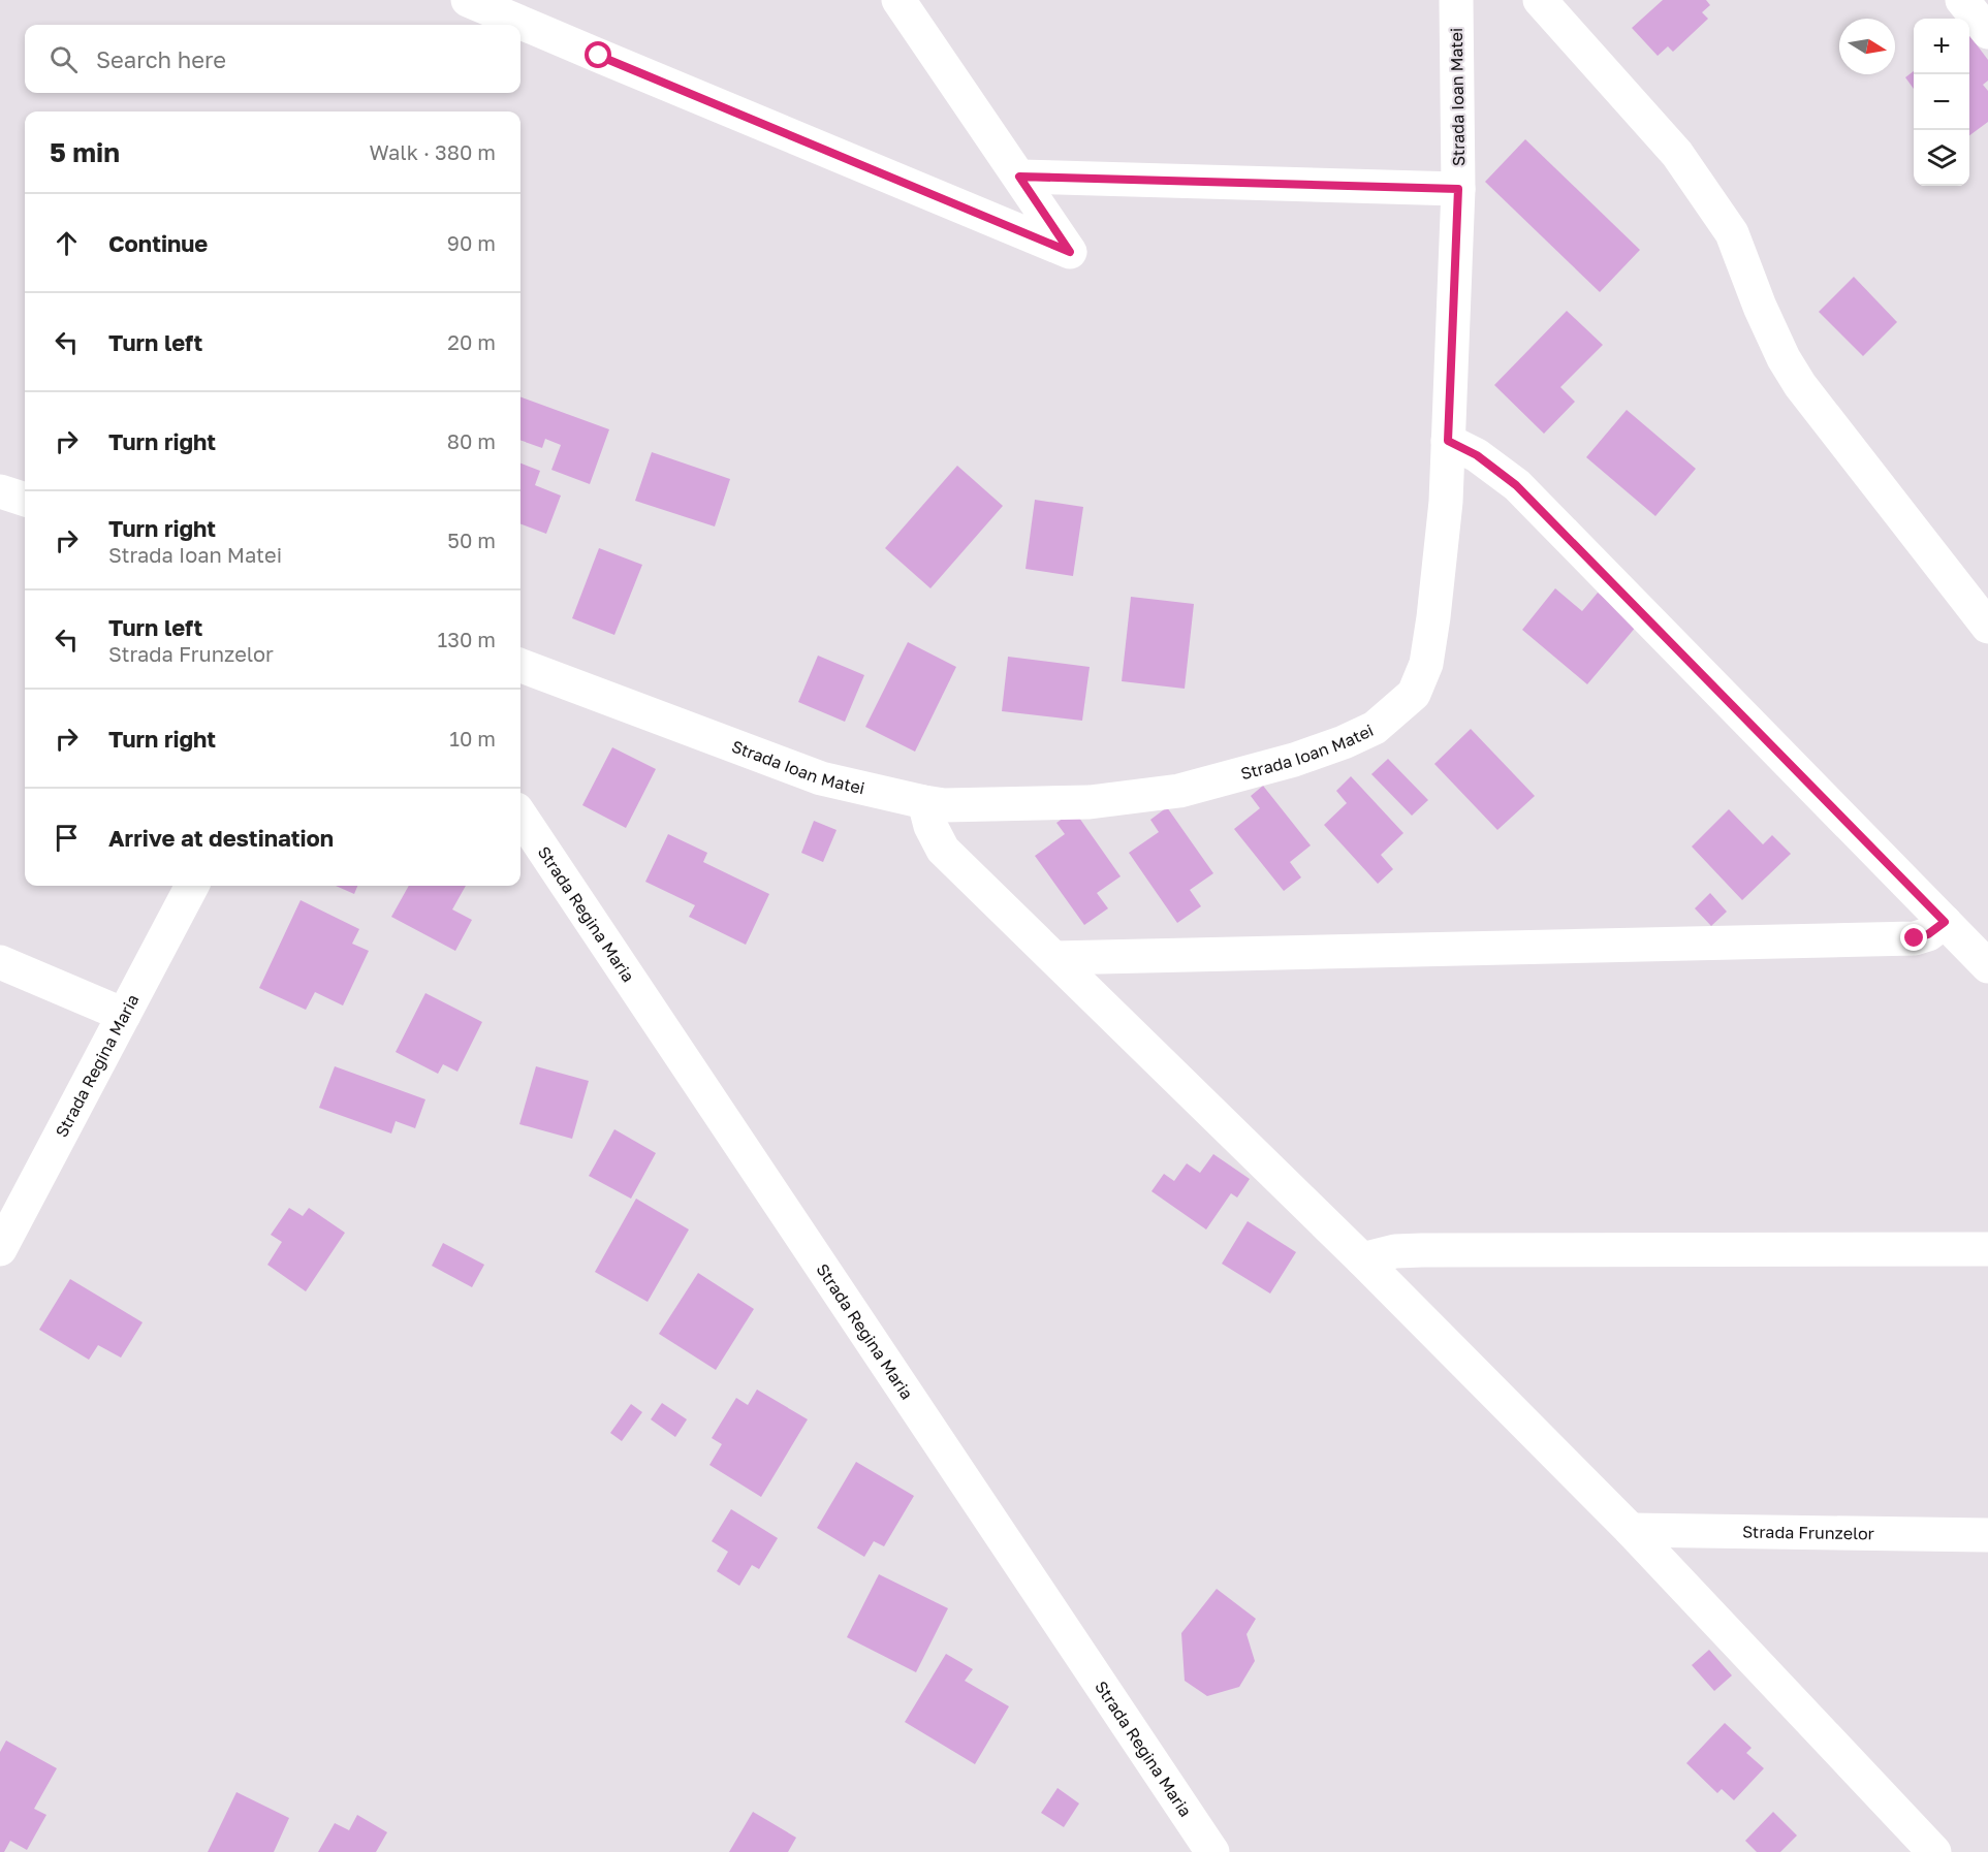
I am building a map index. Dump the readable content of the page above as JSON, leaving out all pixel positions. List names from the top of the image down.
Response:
{
  "streets": {
    "street": ["Strada Ioan Matei", "Strada Regina Maria", "Strada Frunzelor"]
  },
  "north": "right",
  "page": {
    "map_buttons": ["+", "−"],
    "search": "Search here",
    "heading": ["5 min", "Walk · 380 m"],
    "list": [
      ["Continue", "90 m"],
      ["Turn left", "20 m"],
      ["Turn right", "80 m"],
      ["Turn right", "Strada Ioan Matei", "50 m"],
      ["Turn left", "Strada Frunzelor", "130 m"],
      ["Turn right", "10 m"],
      "Arrive at destination"
    ]
  }
}
